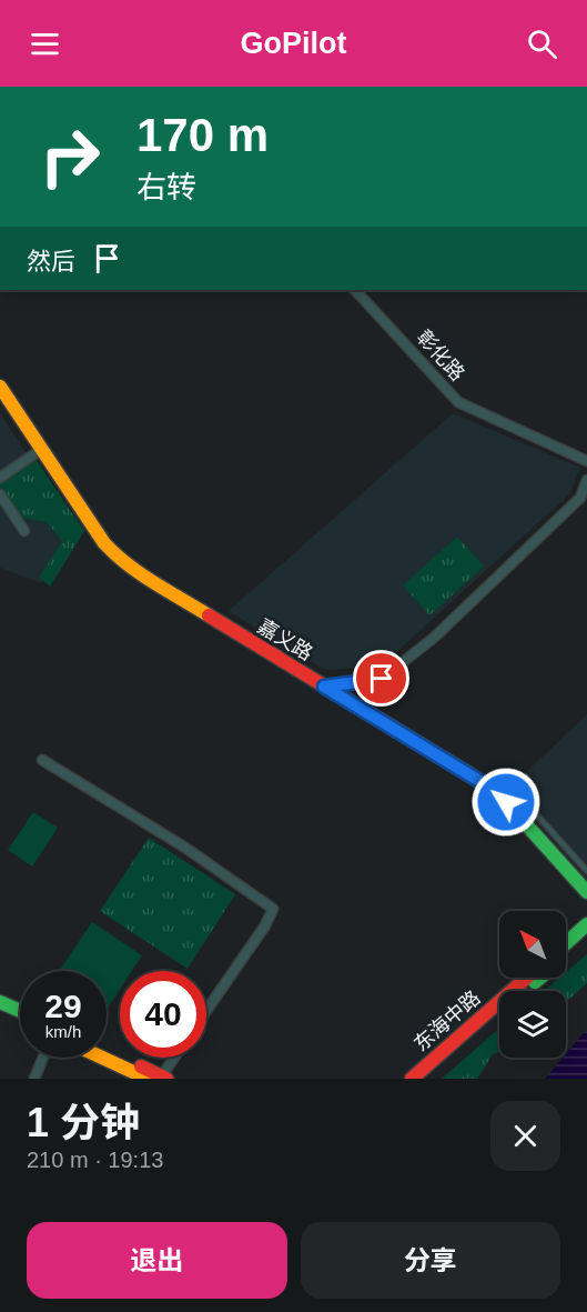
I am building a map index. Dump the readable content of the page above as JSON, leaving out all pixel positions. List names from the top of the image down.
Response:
{
  "streets": {
    "street": ["彰化路", "嘉义路", "东海中路"]
  },
  "north": "top left",
  "page": {
    "header": "GoPilot",
    "turn": ["170 m", "右转"],
    "then": "然后",
    "speed": "29 km/h",
    "limit": "40",
    "heading": ["1 分钟", "210 m · 19:13"],
    "buttons": ["退出", "分享"]
  }
}
